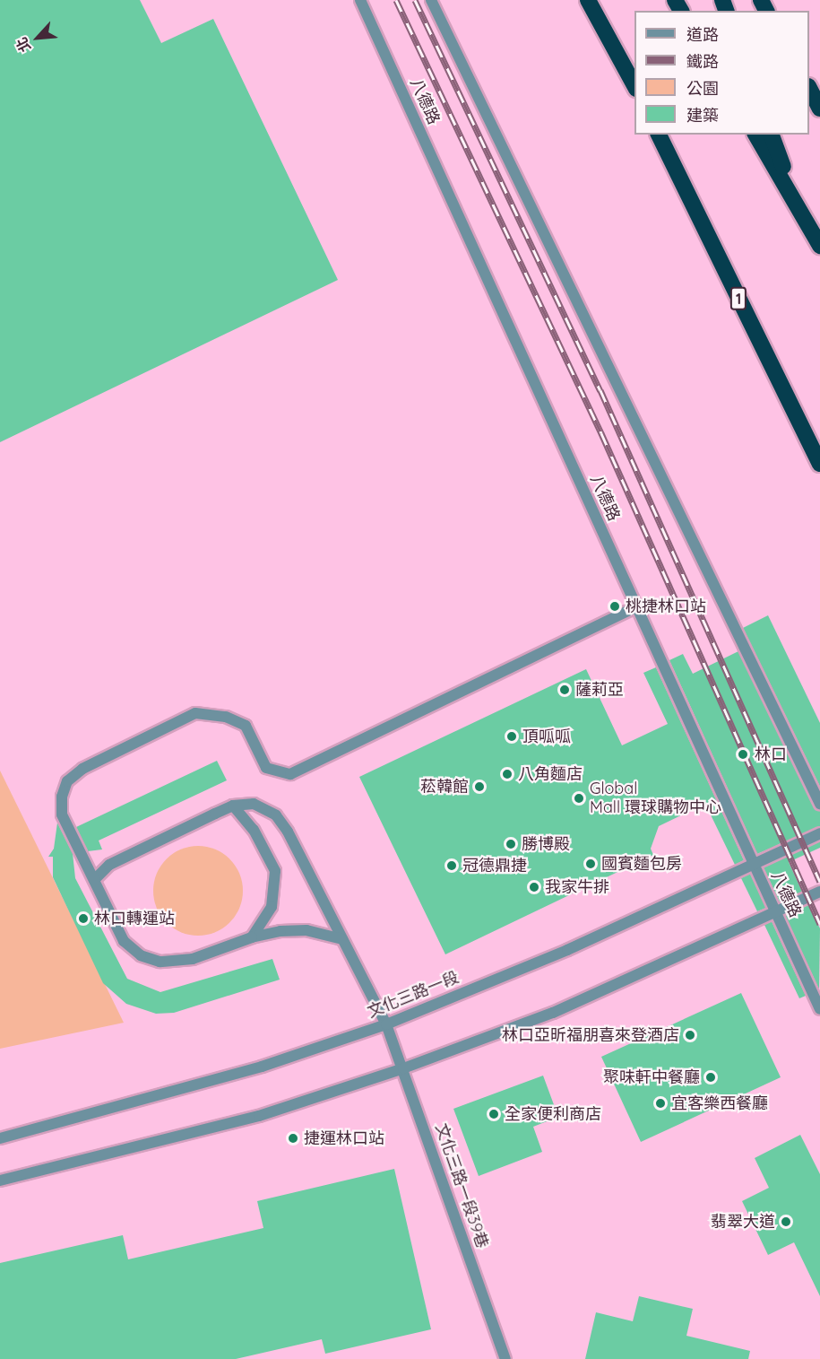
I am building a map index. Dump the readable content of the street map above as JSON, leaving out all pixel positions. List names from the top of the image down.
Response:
{
  "streets": {
    "highway": ["1"],
    "street": ["八德路", "文化三路一段", "文化三路一段39巷"]
  },
  "crossings": [
    ["八德路", "文化三路一段"],
    ["文化三路一段", "文化三路一段39巷"]
  ],
  "places": [
    "桃捷林口站",
    "薩莉亞",
    "頂呱呱",
    "林口",
    "八角麵店",
    "菘韓館",
    "Global Mall 環球購物中心",
    "勝博殿",
    "國賓麵包房",
    "冠德鼎捷",
    "我家牛排",
    "林口轉運站",
    "林口亞昕福朋喜來登酒店",
    "聚味軒中餐廳",
    "宜客樂西餐廳",
    "全家便利商店",
    "捷運林口站",
    "翡翠大道"
  ],
  "legend": [
    "道路",
    "鐵路",
    "公園",
    "建築"
  ],
  "north": "bottom left"
}
